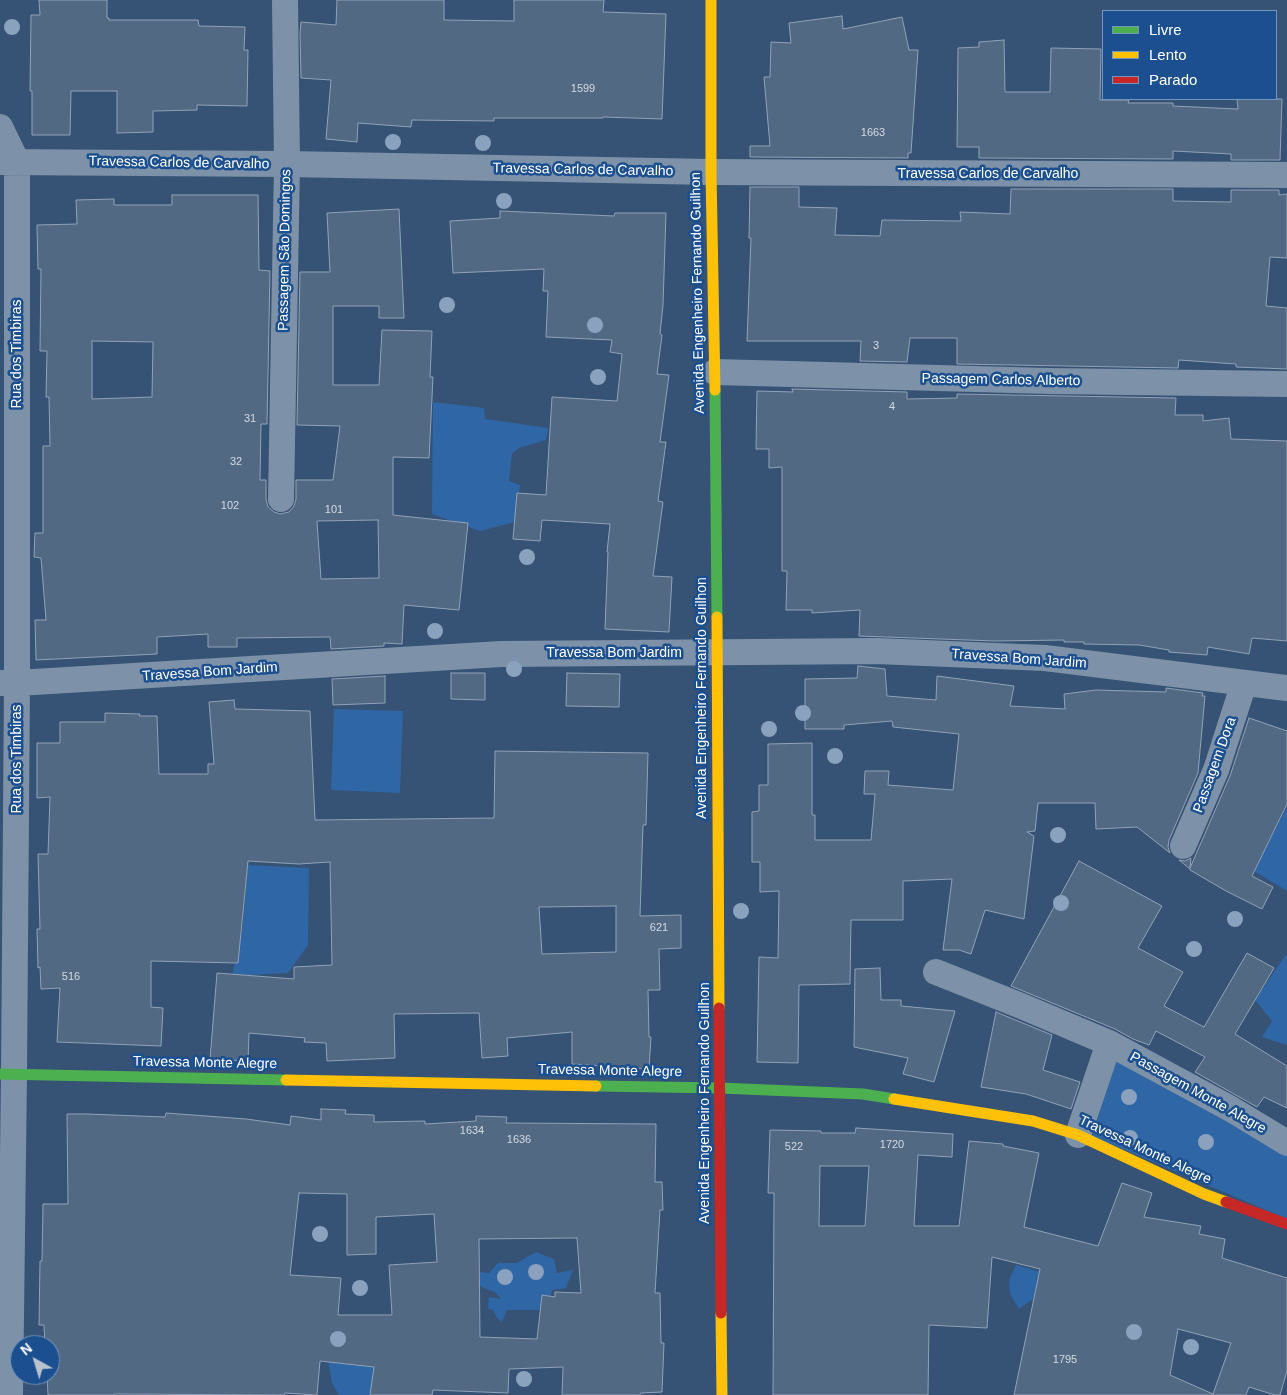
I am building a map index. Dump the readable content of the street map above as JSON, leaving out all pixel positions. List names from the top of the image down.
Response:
{
  "streets": {
    "street": [
      "Travessa Carlos de Carvalho",
      "Passagem São Domingos",
      "Avenida Engenheiro Fernando Guilhon",
      "Rua dos Timbiras",
      "Passagem Carlos Alberto",
      "Travessa Bom Jardim",
      "Passagem Dora",
      "Travessa Monte Alegre",
      "Passagem Monte Alegre"
    ]
  },
  "crossings": [
    ["Travessa Carlos de Carvalho", "Passagem São Domingos"],
    ["Travessa Carlos de Carvalho", "Avenida Engenheiro Fernando Guilhon"],
    ["Travessa Carlos de Carvalho", "Rua dos Timbiras"],
    ["Avenida Engenheiro Fernando Guilhon", "Passagem Carlos Alberto"],
    ["Avenida Engenheiro Fernando Guilhon", "Travessa Bom Jardim"],
    ["Avenida Engenheiro Fernando Guilhon", "Travessa Monte Alegre"],
    ["Rua dos Timbiras", "Travessa Bom Jardim"],
    ["Rua dos Timbiras", "Travessa Monte Alegre"],
    ["Travessa Bom Jardim", "Passagem Dora"]
  ],
  "house_numbers": [
    "1599",
    "1663",
    "3",
    "4",
    "31",
    "32",
    "102",
    "101",
    "621",
    "516",
    "1634",
    "1636",
    "1720",
    "522",
    "1795"
  ],
  "legend": ["Livre", "Lento", "Parado"],
  "north": "top left"
}
